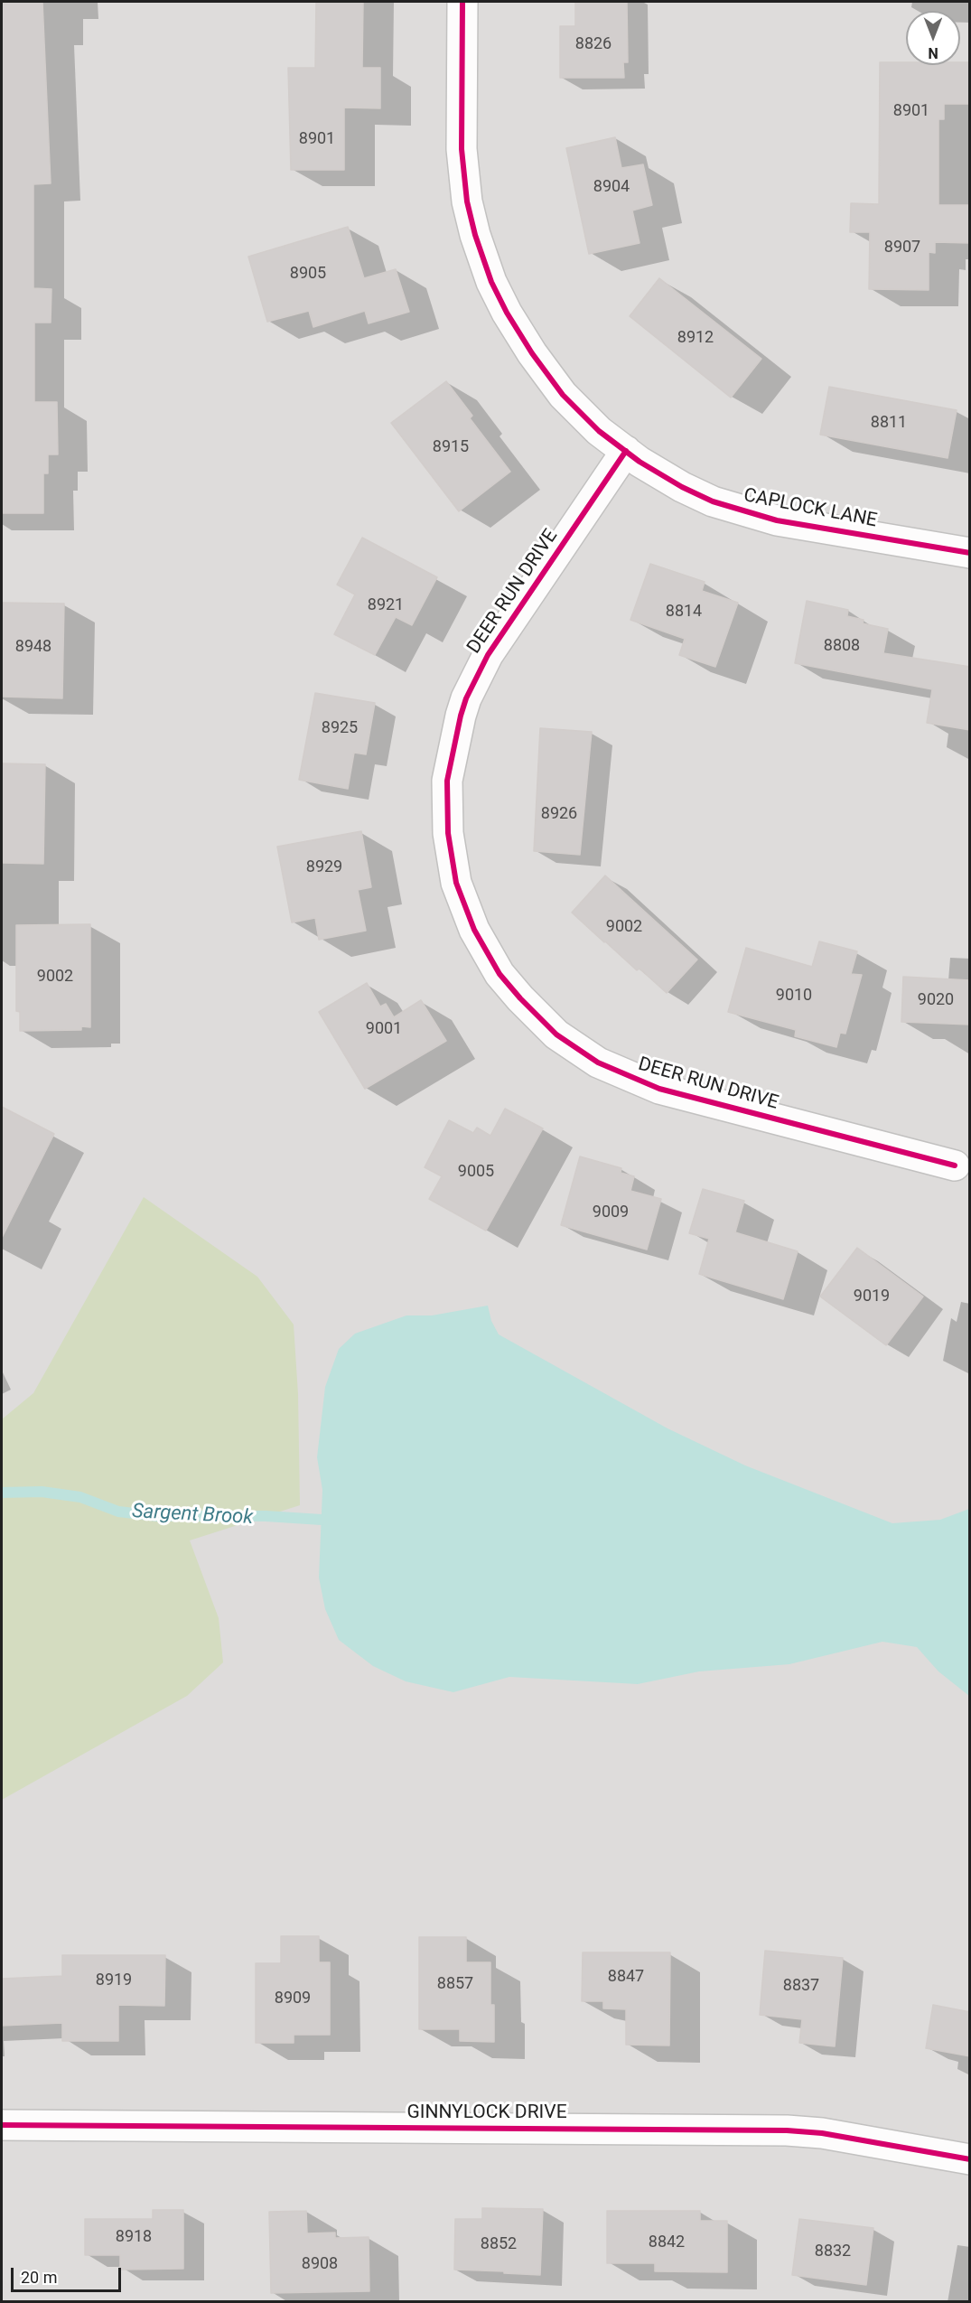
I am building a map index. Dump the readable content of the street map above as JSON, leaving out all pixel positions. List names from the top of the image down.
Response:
{
  "streets": {
    "street": ["CAPLOCK LANE", "DEER RUN DRIVE", "GINNYLOCK DRIVE"]
  },
  "crossings": [
    ["CAPLOCK LANE", "DEER RUN DRIVE"]
  ],
  "water": ["Sargent Brook"],
  "house_numbers": [
    "8826",
    "8901",
    "8901",
    "8904",
    "8907",
    "8905",
    "8912",
    "8811",
    "8915",
    "8921",
    "8814",
    "8808",
    "8948",
    "8925",
    "8926",
    "8929",
    "9002",
    "9002",
    "9010",
    "9020",
    "9001",
    "9005",
    "9009",
    "9019",
    "8847",
    "8919",
    "8857",
    "8837",
    "8909",
    "8918",
    "8842",
    "8852",
    "8832",
    "8908"
  ],
  "scale_bar": "20 m",
  "north": "bottom"
}
